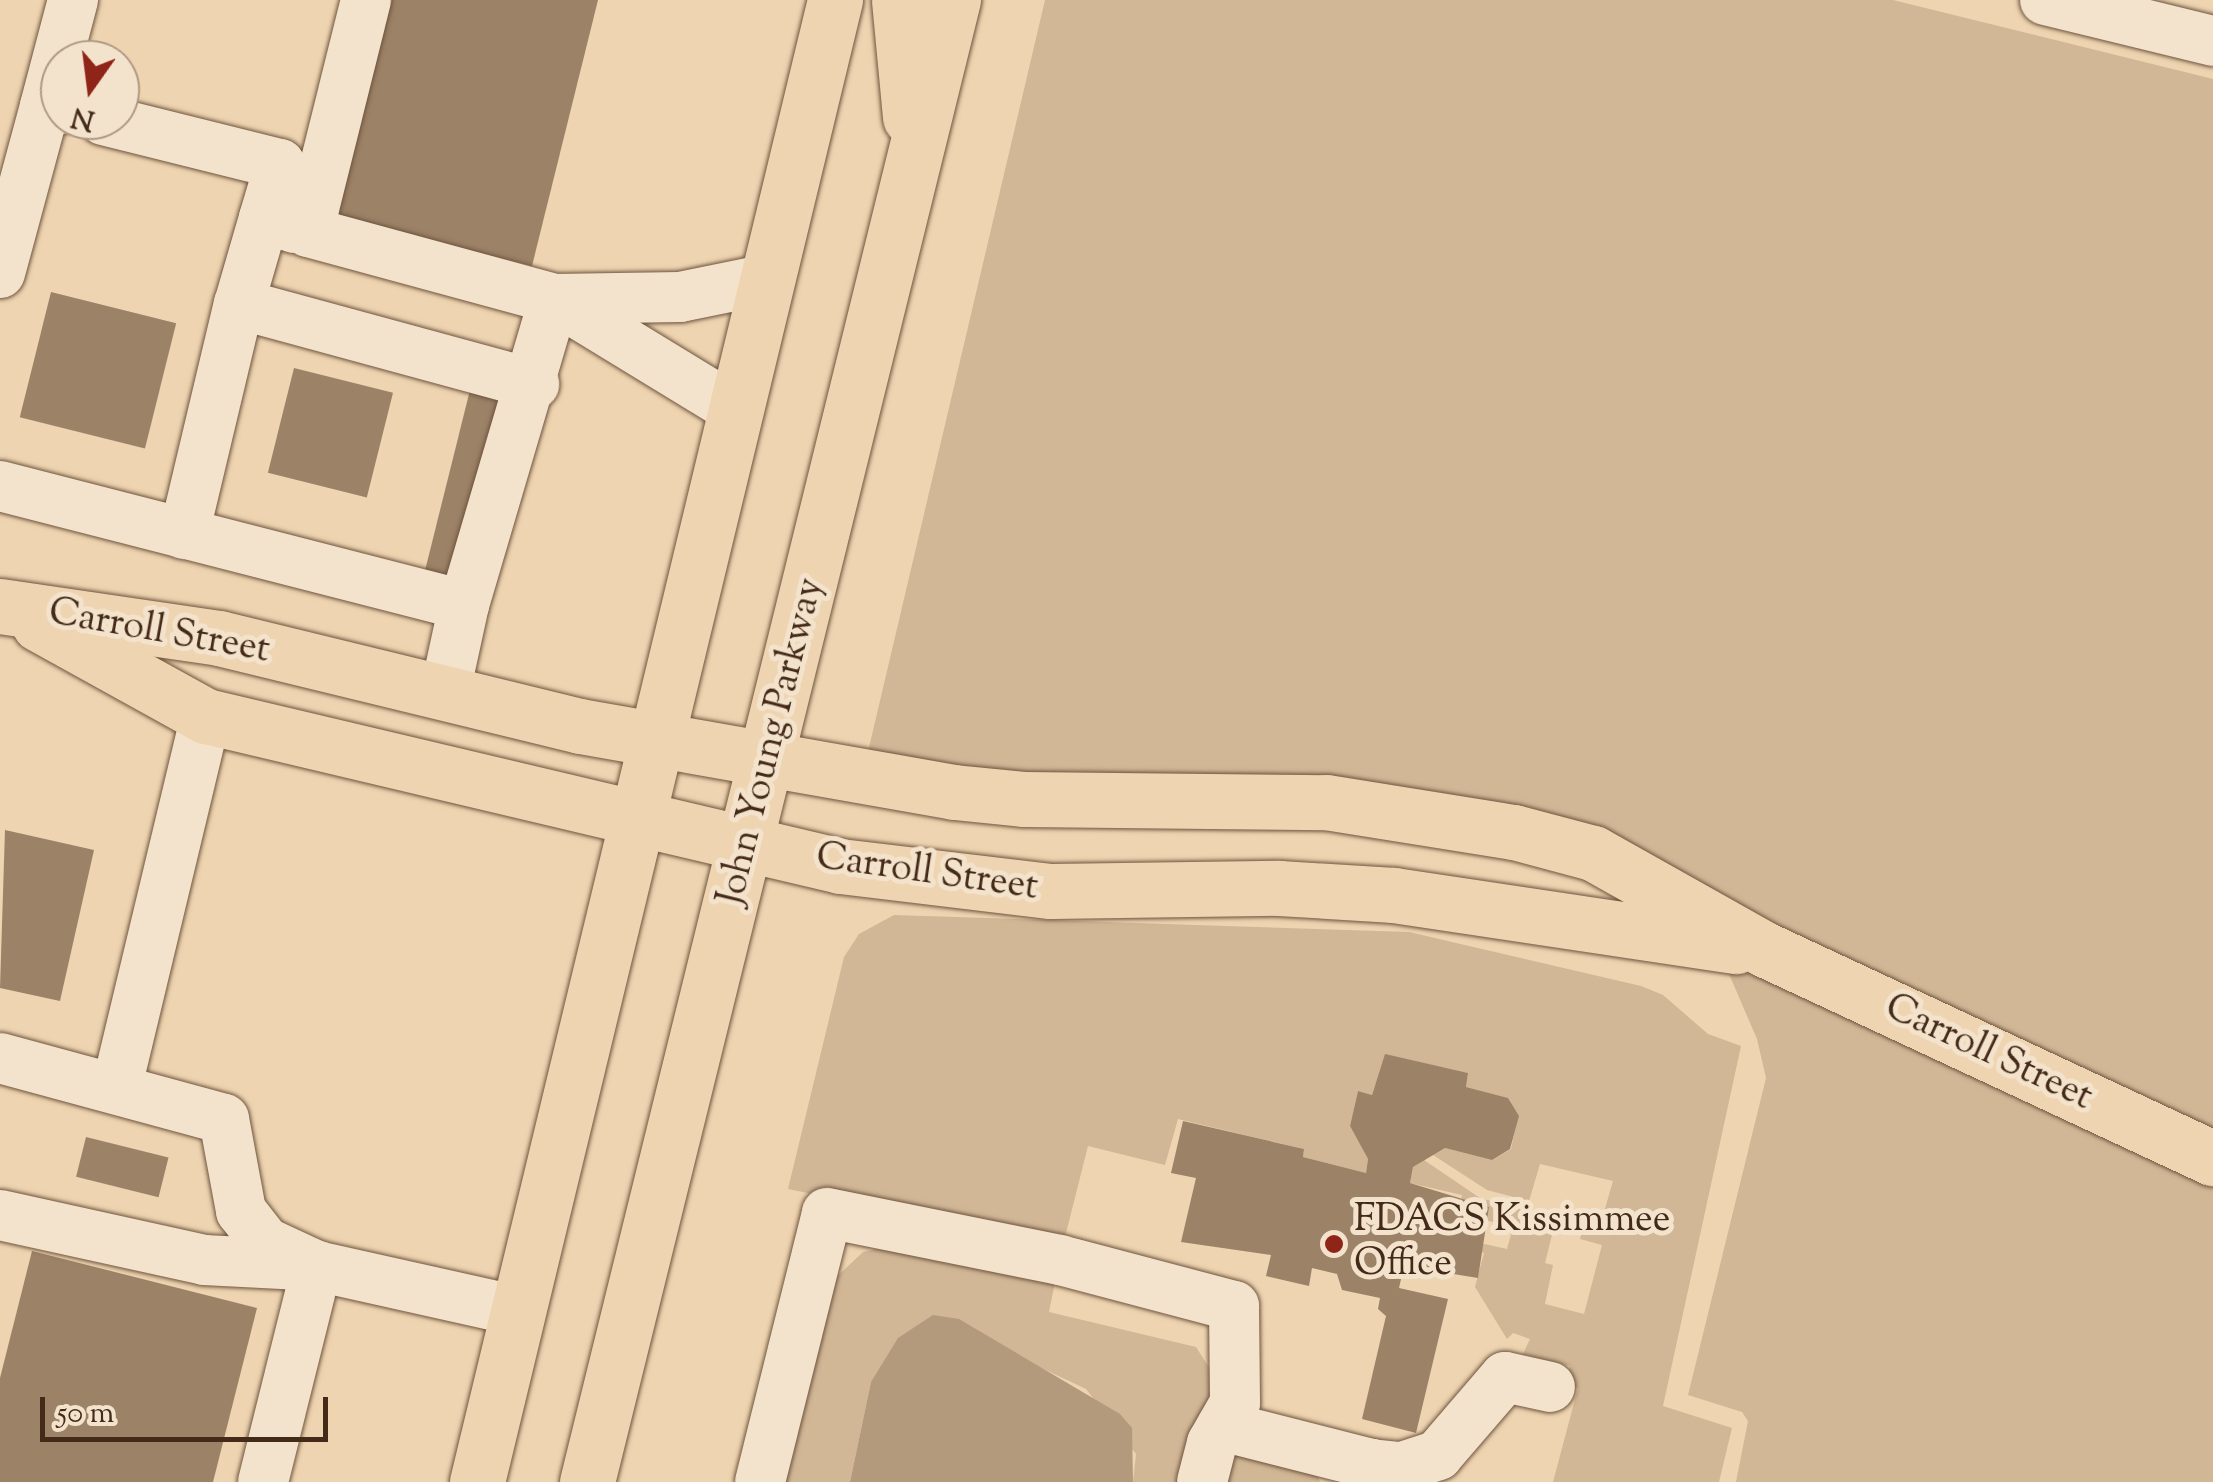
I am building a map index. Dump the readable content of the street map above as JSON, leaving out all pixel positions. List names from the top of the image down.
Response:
{
  "streets": {
    "main road": ["Carroll Street", "John Young Parkway"]
  },
  "crossings": [
    ["Carroll Street", "John Young Parkway"]
  ],
  "places": ["FDACS Kissimmee Office"],
  "scale_bar": "50 m",
  "north": "bottom"
}
